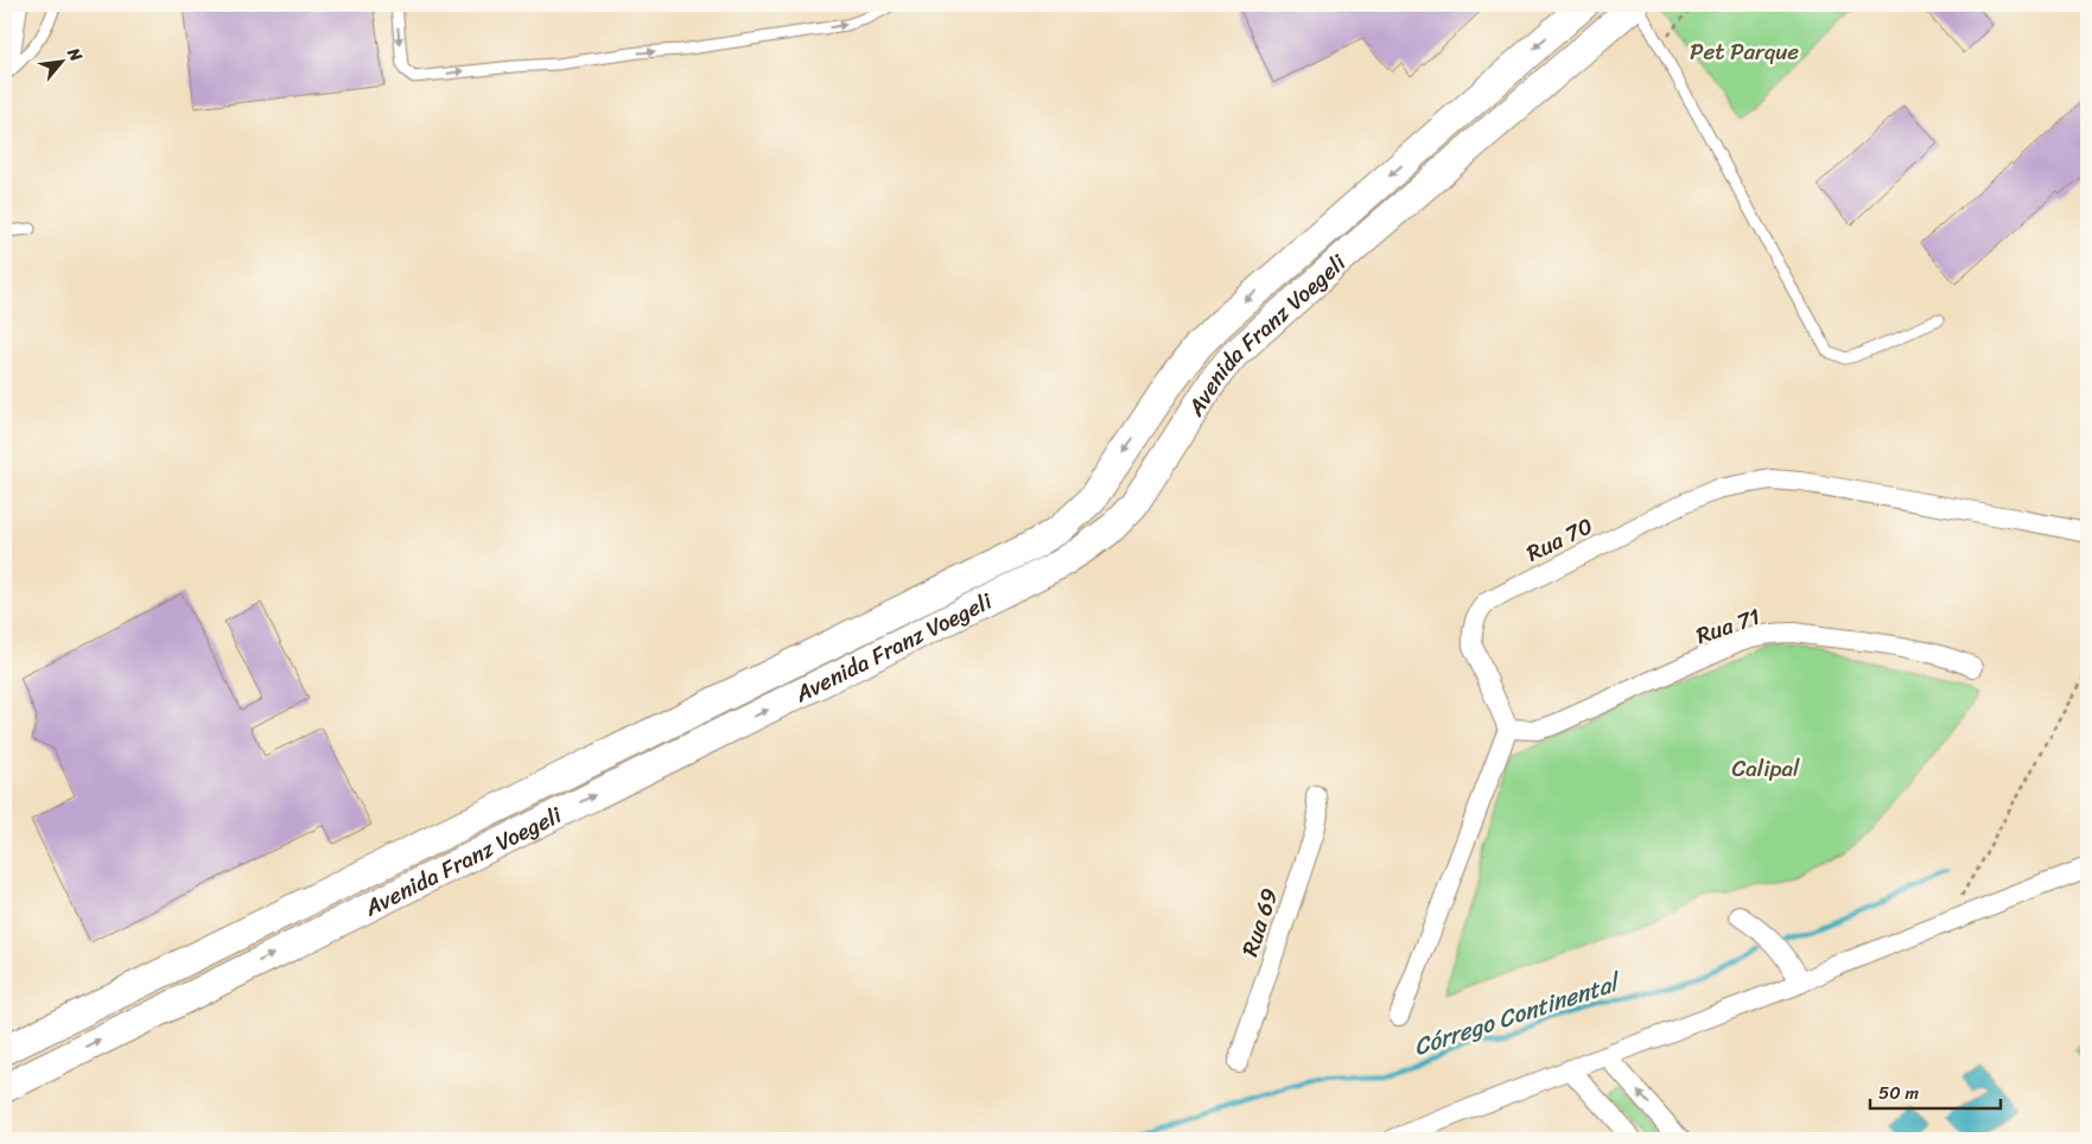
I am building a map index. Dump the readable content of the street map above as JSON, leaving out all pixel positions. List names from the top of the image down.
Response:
{
  "streets": {
    "main road": ["Avenida Franz Voegeli"],
    "street": ["Rua 70", "Rua 71", "Rua 69"]
  },
  "crossings": [
    ["Rua 70", "Rua 71"]
  ],
  "water": ["Córrego Continental"],
  "parks": ["Pet Parque", "Calipal"],
  "scale_bar": "50 m",
  "north": "top right"
}
